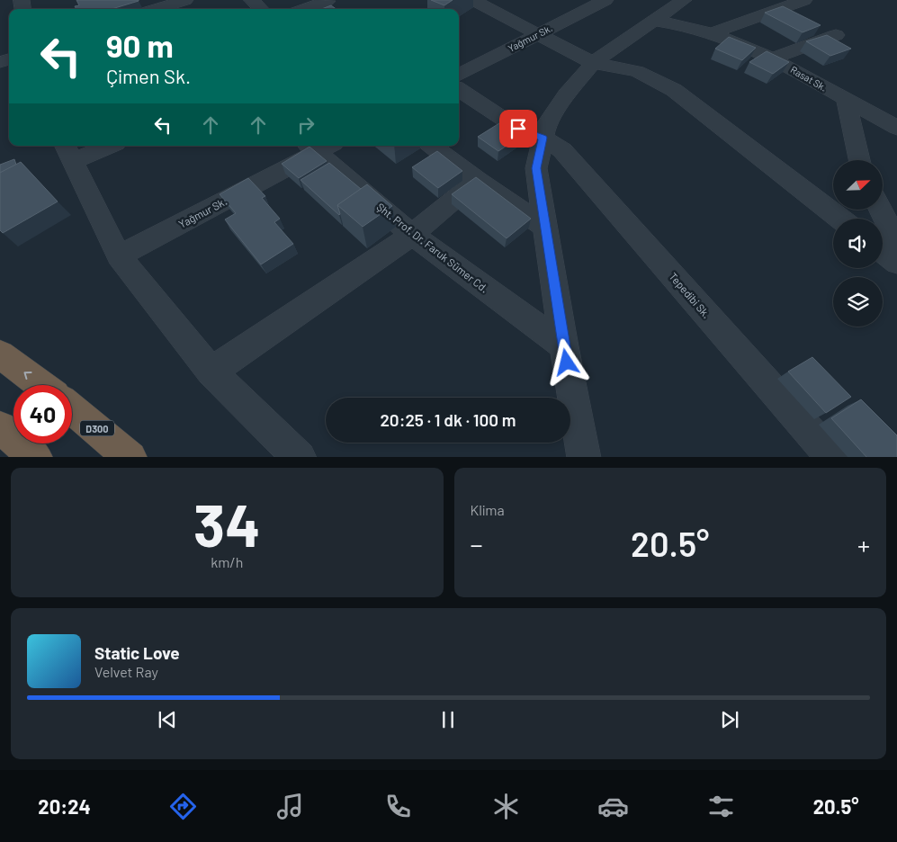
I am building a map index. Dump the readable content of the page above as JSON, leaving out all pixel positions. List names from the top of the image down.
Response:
{
  "streets": {
    "highway": ["D300"],
    "street": [
      "Yağmur Sk.",
      "Rasat Sk.",
      "Şht. Prof. Dr. Faruk Sümer Cd.",
      "Tepedibi Sk."
    ]
  },
  "crossings": [
    ["Yağmur Sk.", "Şht. Prof. Dr. Faruk Sümer Cd."]
  ],
  "north": "top right",
  "page": {
    "turn": ["90 m", "Çimen Sk."],
    "limit": "40",
    "trip": "20:25 · 1 dk · 100 m",
    "tile": [
      ["34", "km/h"],
      "Klima"
    ],
    "heat": ["−", "20.5°", "+"],
    "song": ["Static Love", "Velvet Ray"],
    "tabs": ["20:24", "20.5°"]
  }
}
